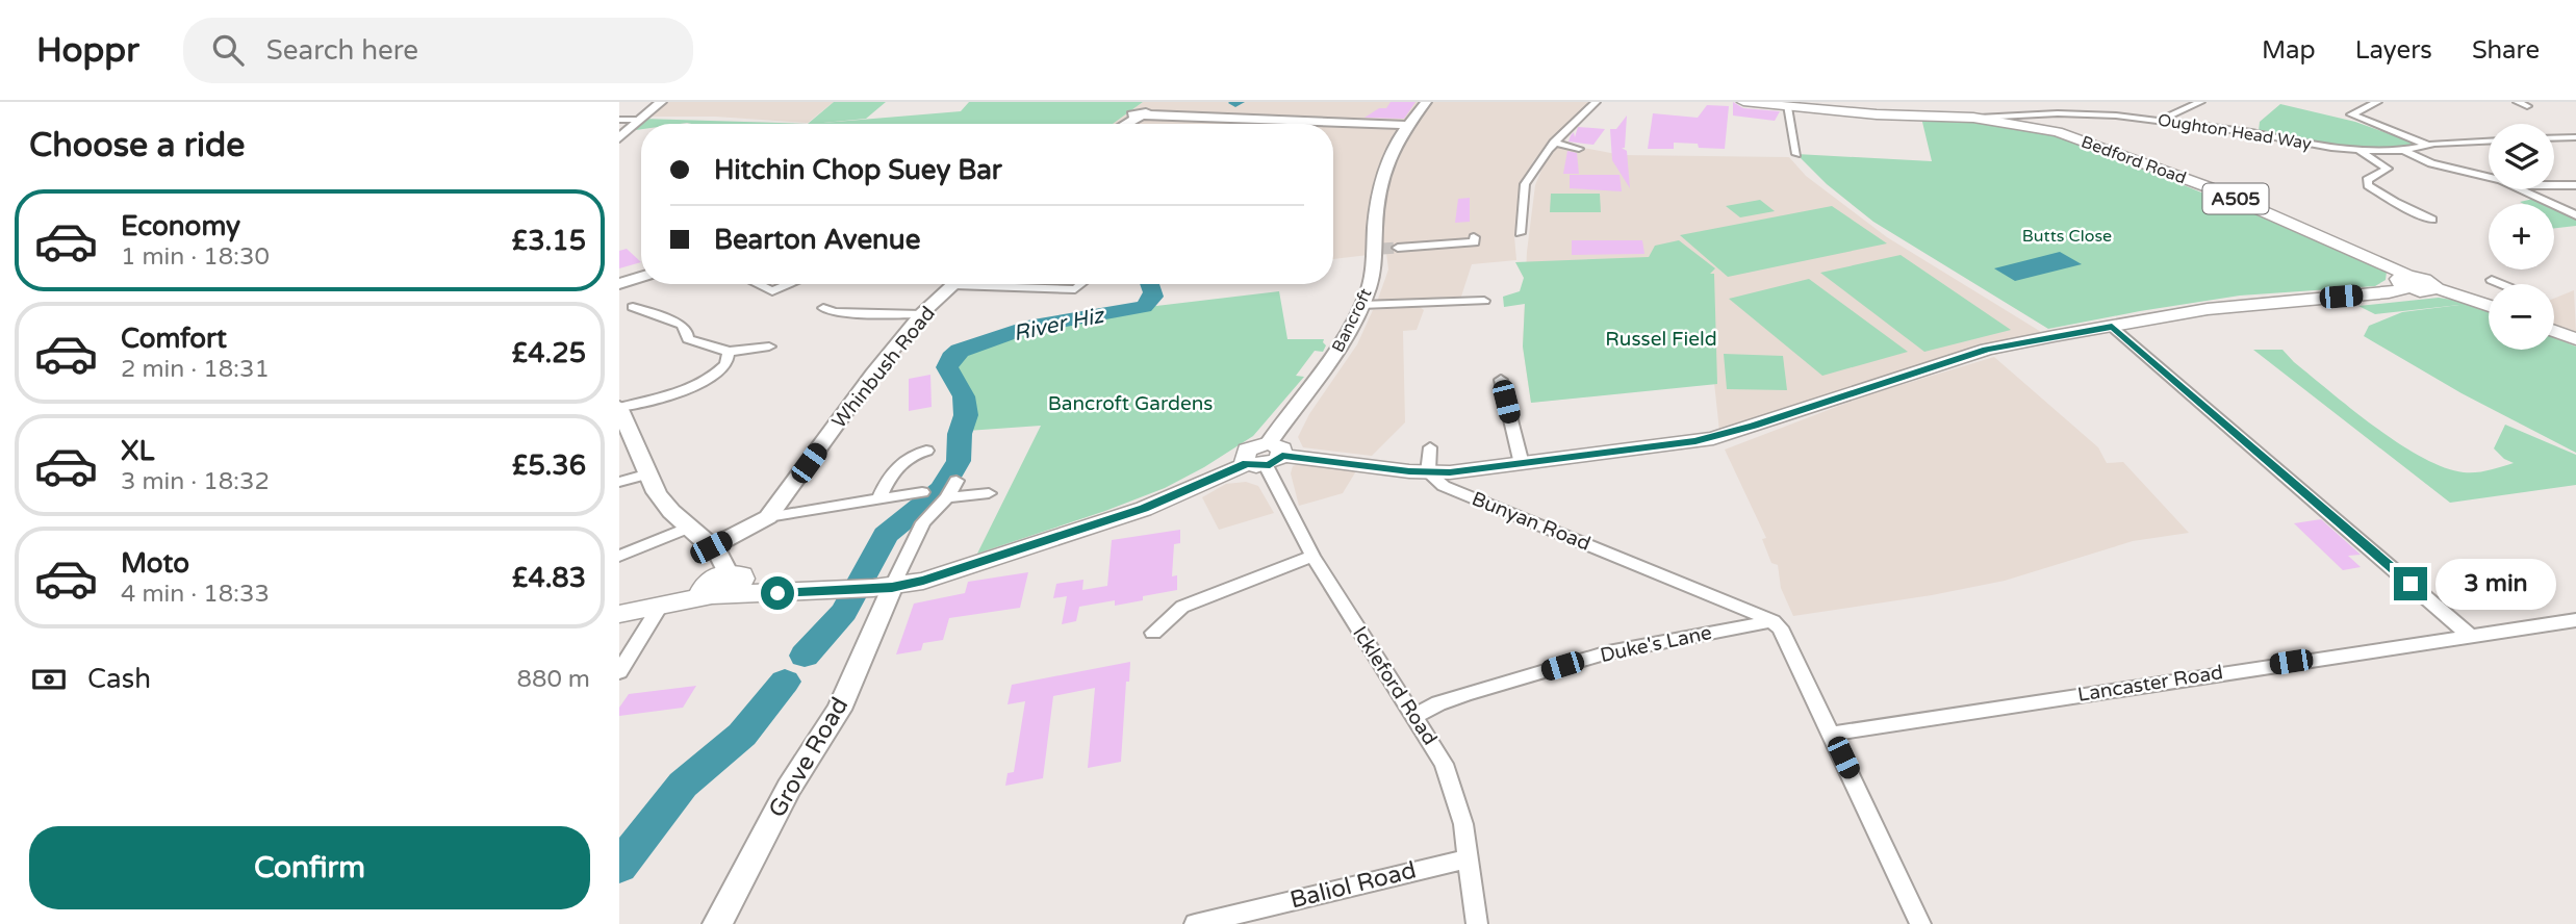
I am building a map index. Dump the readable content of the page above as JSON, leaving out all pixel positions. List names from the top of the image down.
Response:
{
  "streets": {
    "main road": ["Bedford Road", "A505", "Bunyan Road"],
    "street": [
      "Oughton Head Way",
      "Bancroft",
      "Whinbush Road",
      "Duke's Lane",
      "Lancaster Road",
      "Ickleford Road",
      "Grove Road",
      "Baliol Road"
    ]
  },
  "crossings": [
    ["Oughton Head Way", "A505"],
    ["Bedford Road", "A505"],
    ["Bancroft", "Bunyan Road"],
    ["Bancroft", "Ickleford Road"],
    ["Bunyan Road", "Duke's Lane"],
    ["Bunyan Road", "Ickleford Road"],
    ["Duke's Lane", "Ickleford Road"],
    ["Ickleford Road", "Baliol Road"]
  ],
  "water": ["River Hiz"],
  "parks": ["Butts Close", "Russel Field", "Bancroft Gardens"],
  "page": {
    "header": "Hoppr",
    "search": "Search here",
    "nav": ["Map", "Layers", "Share"],
    "heading": "Choose a ride",
    "map_buttons": ["+", "−"],
    "banner": ["Hitchin Chop Suey Bar", "Bearton Avenue"],
    "list": [
      {
        "name": "Economy",
        "note": "1 min · 18:30",
        "value": "£3.15"
      },
      {
        "name": "Comfort",
        "note": "2 min · 18:31",
        "value": "£4.25"
      },
      {
        "name": "XL",
        "note": "3 min · 18:32",
        "value": "£5.36"
      },
      {
        "name": "Moto",
        "note": "4 min · 18:33",
        "value": "£4.83"
      }
    ],
    "bubble": "3 min",
    "pay": ["Cash", "880 m"],
    "buttons": "Confirm"
  }
}
